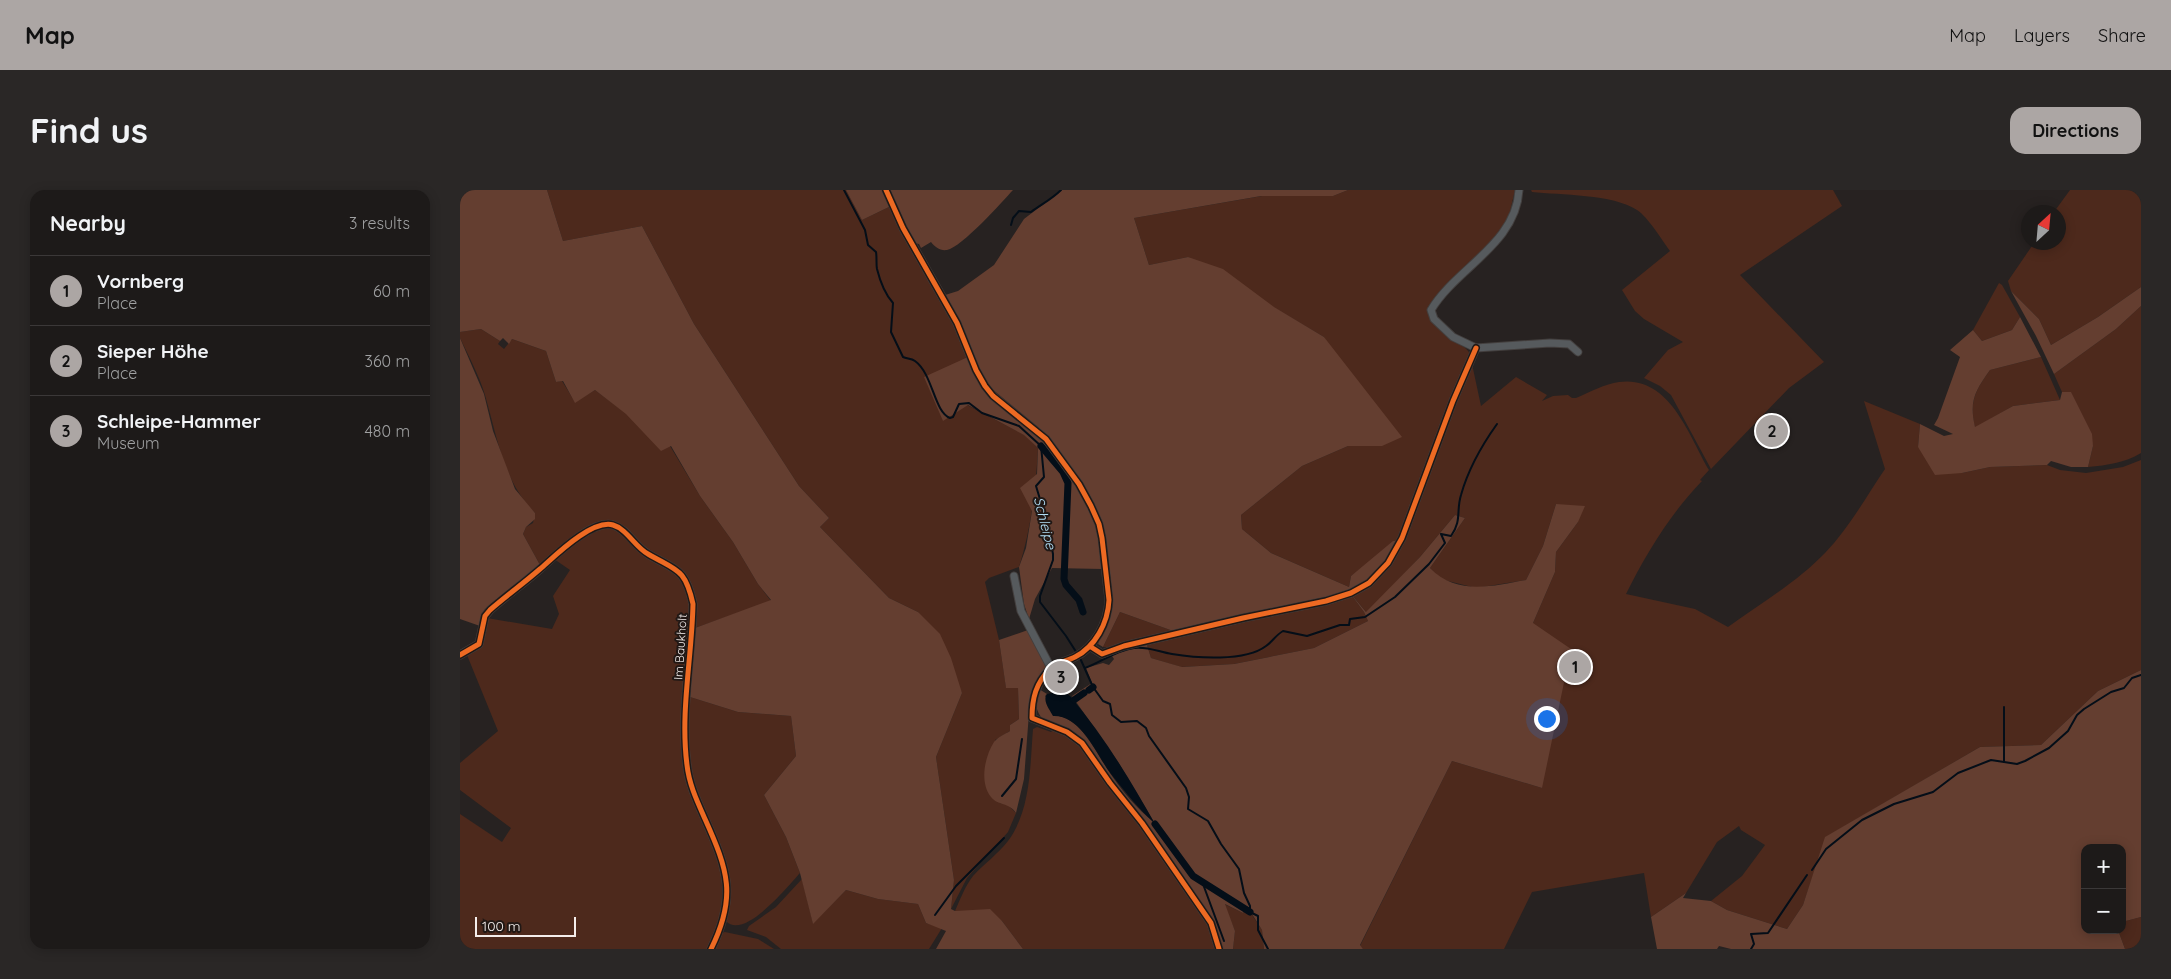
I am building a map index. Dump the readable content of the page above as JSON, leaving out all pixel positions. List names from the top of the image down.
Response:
{
  "streets": {
    "street": ["Im Baukholt"]
  },
  "water": ["Schleipe"],
  "scale_bar": "100 m",
  "north": "top right",
  "page": {
    "header": "Map",
    "nav": ["Map", "Layers", "Share"],
    "buttons": "Directions",
    "title": "Find us",
    "heading": ["Nearby", "3 results"],
    "list": [
      {
        "mark": "1",
        "name": "Vornberg",
        "note": "Place",
        "value": "60 m"
      },
      {
        "mark": "2",
        "name": "Sieper Höhe",
        "note": "Place",
        "value": "360 m"
      },
      {
        "mark": "3",
        "name": "Schleipe-Hammer",
        "note": "Museum",
        "value": "480 m"
      }
    ],
    "pins": ["2", "1", "3"],
    "map_buttons": ["+", "−"],
    "scale": "100 m"
  }
}
